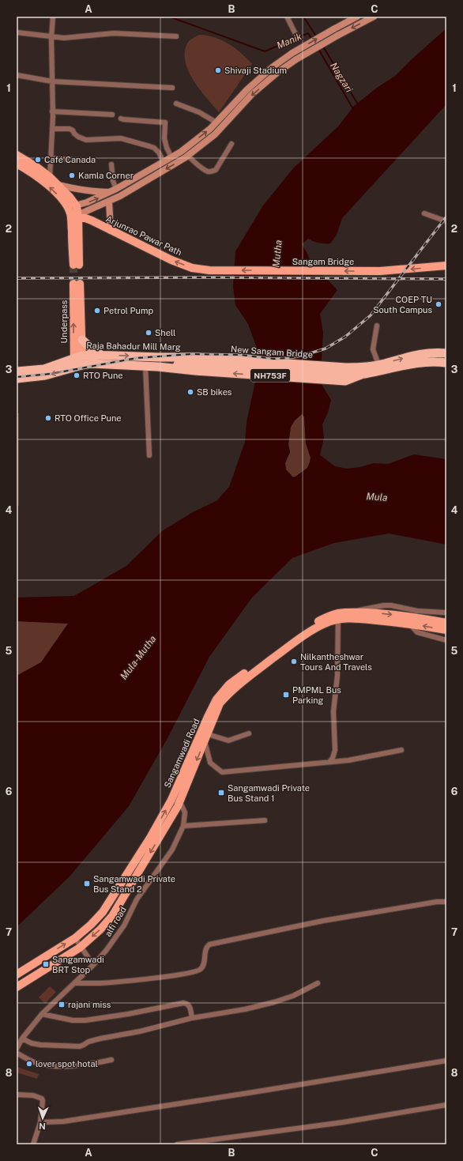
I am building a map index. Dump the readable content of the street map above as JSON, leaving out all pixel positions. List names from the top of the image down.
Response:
{
  "streets": {
    "highway": ["Raja Bahadur Mill Marg", "New Sangam Bridge", "NH753F"],
    "main road": [
      "Arjunrao Pawar Path",
      "Sangam Bridge",
      "Underpass",
      "Sangamwadi Road"
    ],
    "street": ["alfi road"]
  },
  "crossings": [
    ["Arjunrao Pawar Path", "Sangam Bridge"],
    ["Underpass", "Raja Bahadur Mill Marg"],
    ["Raja Bahadur Mill Marg", "New Sangam Bridge"],
    ["Raja Bahadur Mill Marg", "NH753F"],
    ["New Sangam Bridge", "NH753F"],
    ["Sangamwadi Road", "alfi road"]
  ],
  "one_way": ["Arjunrao Pawar Path", "Sangam Bridge"],
  "water": [
    "Manik",
    "Nagzari",
    "Mutha",
    "Mula",
    "Mula-Mutha"
  ],
  "places": {
    "other": [
      "Shivaji Stadium",
      "Café Canada",
      "Kamla Corner",
      "COEP TU South Campus",
      "Petrol Pump",
      "Shell",
      "RTO Pune",
      "SB bikes",
      "RTO Office Pune",
      "Nilkantheshwar Tours And Travels",
      "lover spot hotal"
    ],
    "transit": [
      "PMPML Bus Parking",
      "Sangamwadi Private Bus Stand 1",
      "Sangamwadi Private Bus Stand 2",
      "Sangamwadi BRT Stop",
      "rajani miss"
    ]
  },
  "north": "bottom",
  "grid": {
    "columns": ["A", "B", "C"],
    "rows": [
      "1",
      "2",
      "3",
      "4",
      "5",
      "6",
      "7",
      "8"
    ]
  }
}
